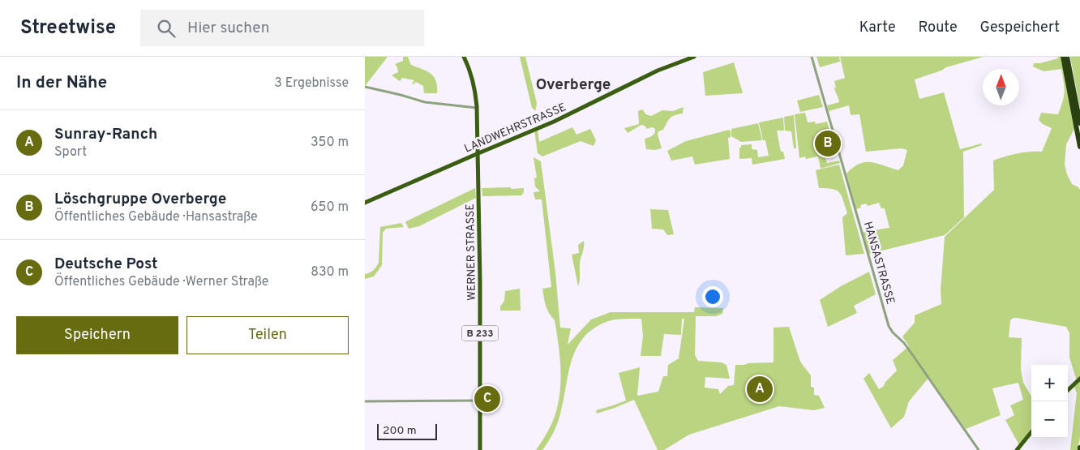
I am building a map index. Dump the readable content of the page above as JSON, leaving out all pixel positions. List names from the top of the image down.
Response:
{
  "streets": {
    "main road": ["LANDWEHRSTRASSE", "WERNER STRASSE", "B 233"],
    "street": ["HANSASTRASSE"]
  },
  "crossings": [
    ["LANDWEHRSTRASSE", "WERNER STRASSE"]
  ],
  "districts": ["Overberge"],
  "scale_bar": "200 m",
  "north": "top",
  "page": {
    "header": "Streetwise",
    "search": "Hier suchen",
    "nav": ["Karte", "Route", "Gespeichert"],
    "heading": ["In der Nähe", "3 Ergebnisse"],
    "list": [
      {
        "mark": "A",
        "name": "Sunray-Ranch",
        "note": "Sport",
        "value": "350 m"
      },
      {
        "mark": "B",
        "name": "Löschgruppe Overberge",
        "note": "Öffentliches Gebäude · Hansastraße",
        "value": "650 m"
      },
      {
        "mark": "C",
        "name": "Deutsche Post",
        "note": "Öffentliches Gebäude · Werner Straße",
        "value": "830 m"
      }
    ],
    "pins": ["B", "A", "C"],
    "buttons": ["Speichern", "Teilen"],
    "map_buttons": ["+", "−"],
    "scale": "200 m"
  }
}
